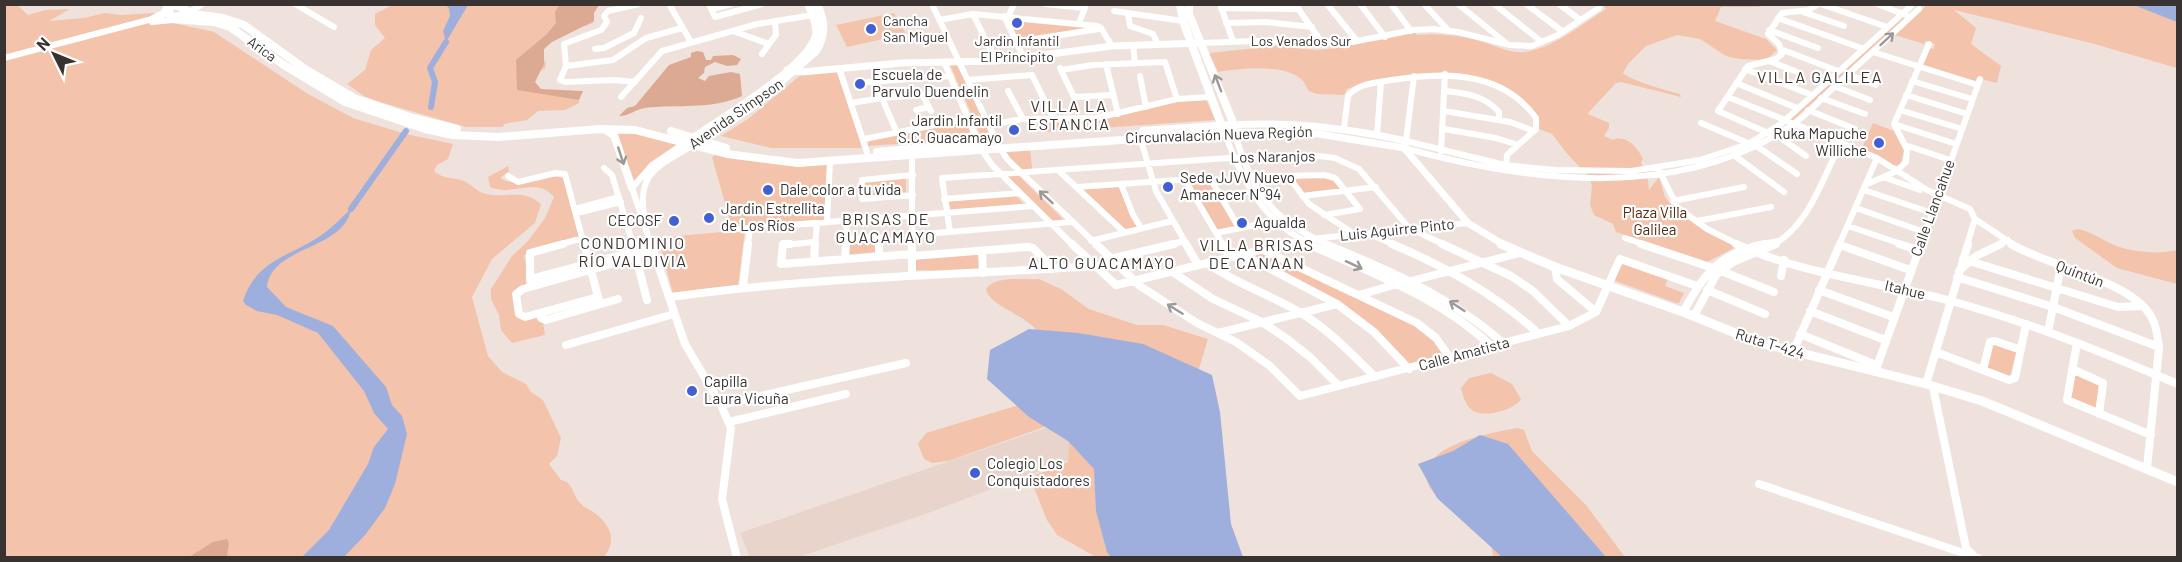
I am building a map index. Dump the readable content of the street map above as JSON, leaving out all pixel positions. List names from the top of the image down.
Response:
{
  "streets": {
    "main road": ["Arica", "Avenida Simpson", "Circunvalación Nueva Región"],
    "street": [
      "Los Venados Sur",
      "Los Naranjos",
      "Calle Llancahue",
      "Luis Aguirre Pinto",
      "Quintún",
      "Itahue",
      "Ruta T-424",
      "Calle Amatista"
    ]
  },
  "crossings": [
    ["Arica", "Circunvalación Nueva Región"],
    ["Avenida Simpson", "Circunvalación Nueva Región"],
    ["Circunvalación Nueva Región", "Itahue"],
    ["Circunvalación Nueva Región", "Ruta T-424"],
    ["Los Naranjos", "Luis Aguirre Pinto"],
    ["Calle Llancahue", "Quintún"],
    ["Calle Llancahue", "Itahue"],
    ["Calle Llancahue", "Ruta T-424"],
    ["Luis Aguirre Pinto", "Ruta T-424"],
    ["Quintún", "Itahue"],
    ["Quintún", "Ruta T-424"]
  ],
  "districts": [
    "VILLA GALILEA",
    "VILLA LA ESTANCIA",
    "BRISAS DE GUACAMAYO",
    "CONDOMINIO RÍO VALDIVIA",
    "VILLA BRISAS DE CANAAN",
    "ALTO GUACAMAYO"
  ],
  "parks": ["Plaza Villa Galilea"],
  "places": [
    "Jardin Infantil El Principito",
    "Cancha San Miguel",
    "Escuela de Parvulo Duendelin",
    "Jardin Infantil S.C. Guacamayo",
    "Ruka Mapuche Williche",
    "Sede JJVV Nuevo Amanecer N°94",
    "Dale color a tu vida",
    "Jardin Estrellita de Los Ríos",
    "CECOSF",
    "Agualda",
    "Capilla Laura Vicuña",
    "Colegio Los Conquistadores"
  ],
  "north": "top left"
}
